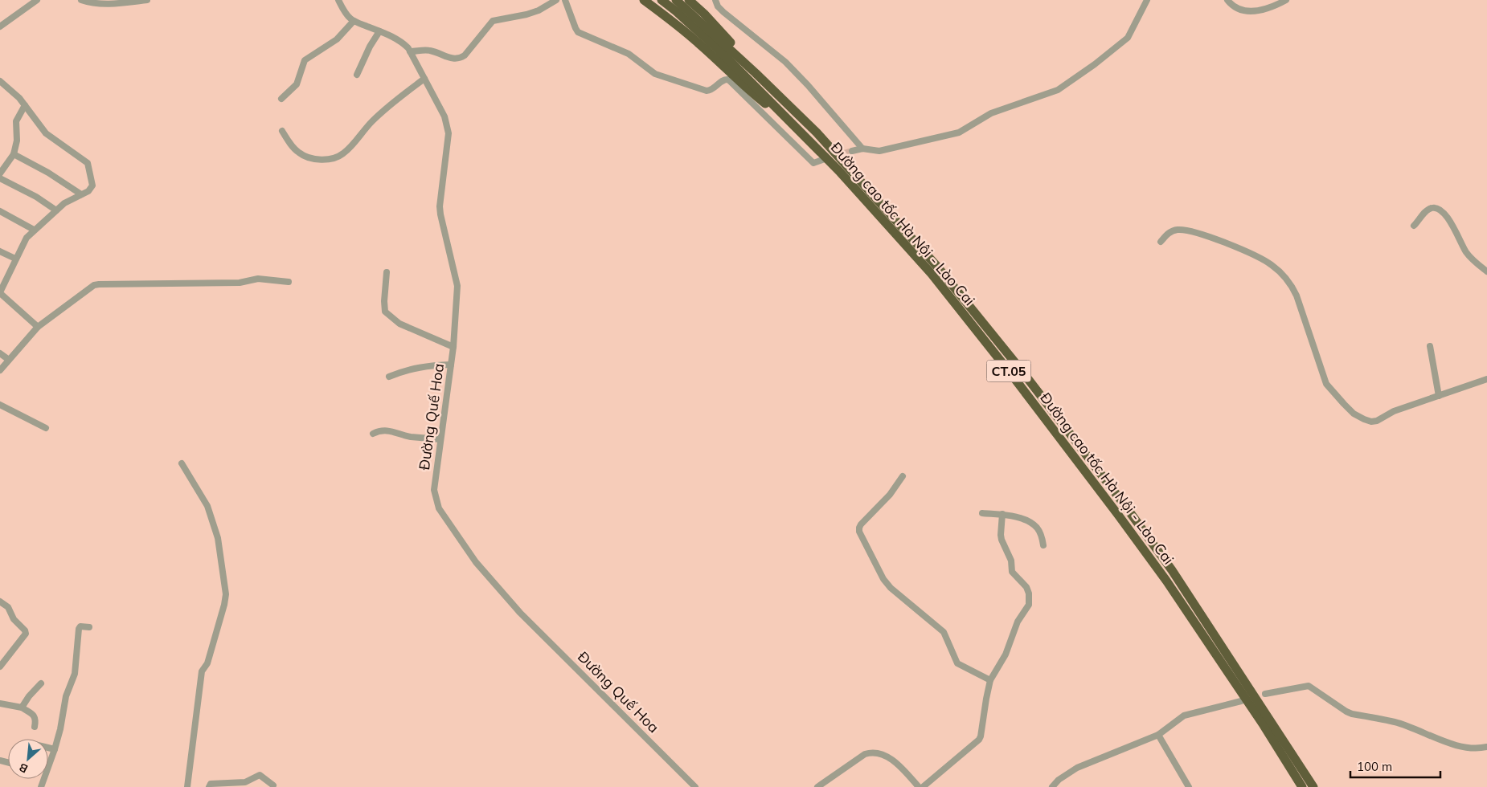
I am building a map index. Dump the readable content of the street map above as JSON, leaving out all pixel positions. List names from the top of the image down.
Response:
{
  "streets": {
    "highway": ["Đường cao tốc Hà Nội - Lào Cai", "CT.05"],
    "street": ["Đường Quế Hoa"]
  },
  "scale_bar": "100 m",
  "north": "bottom left"
}
